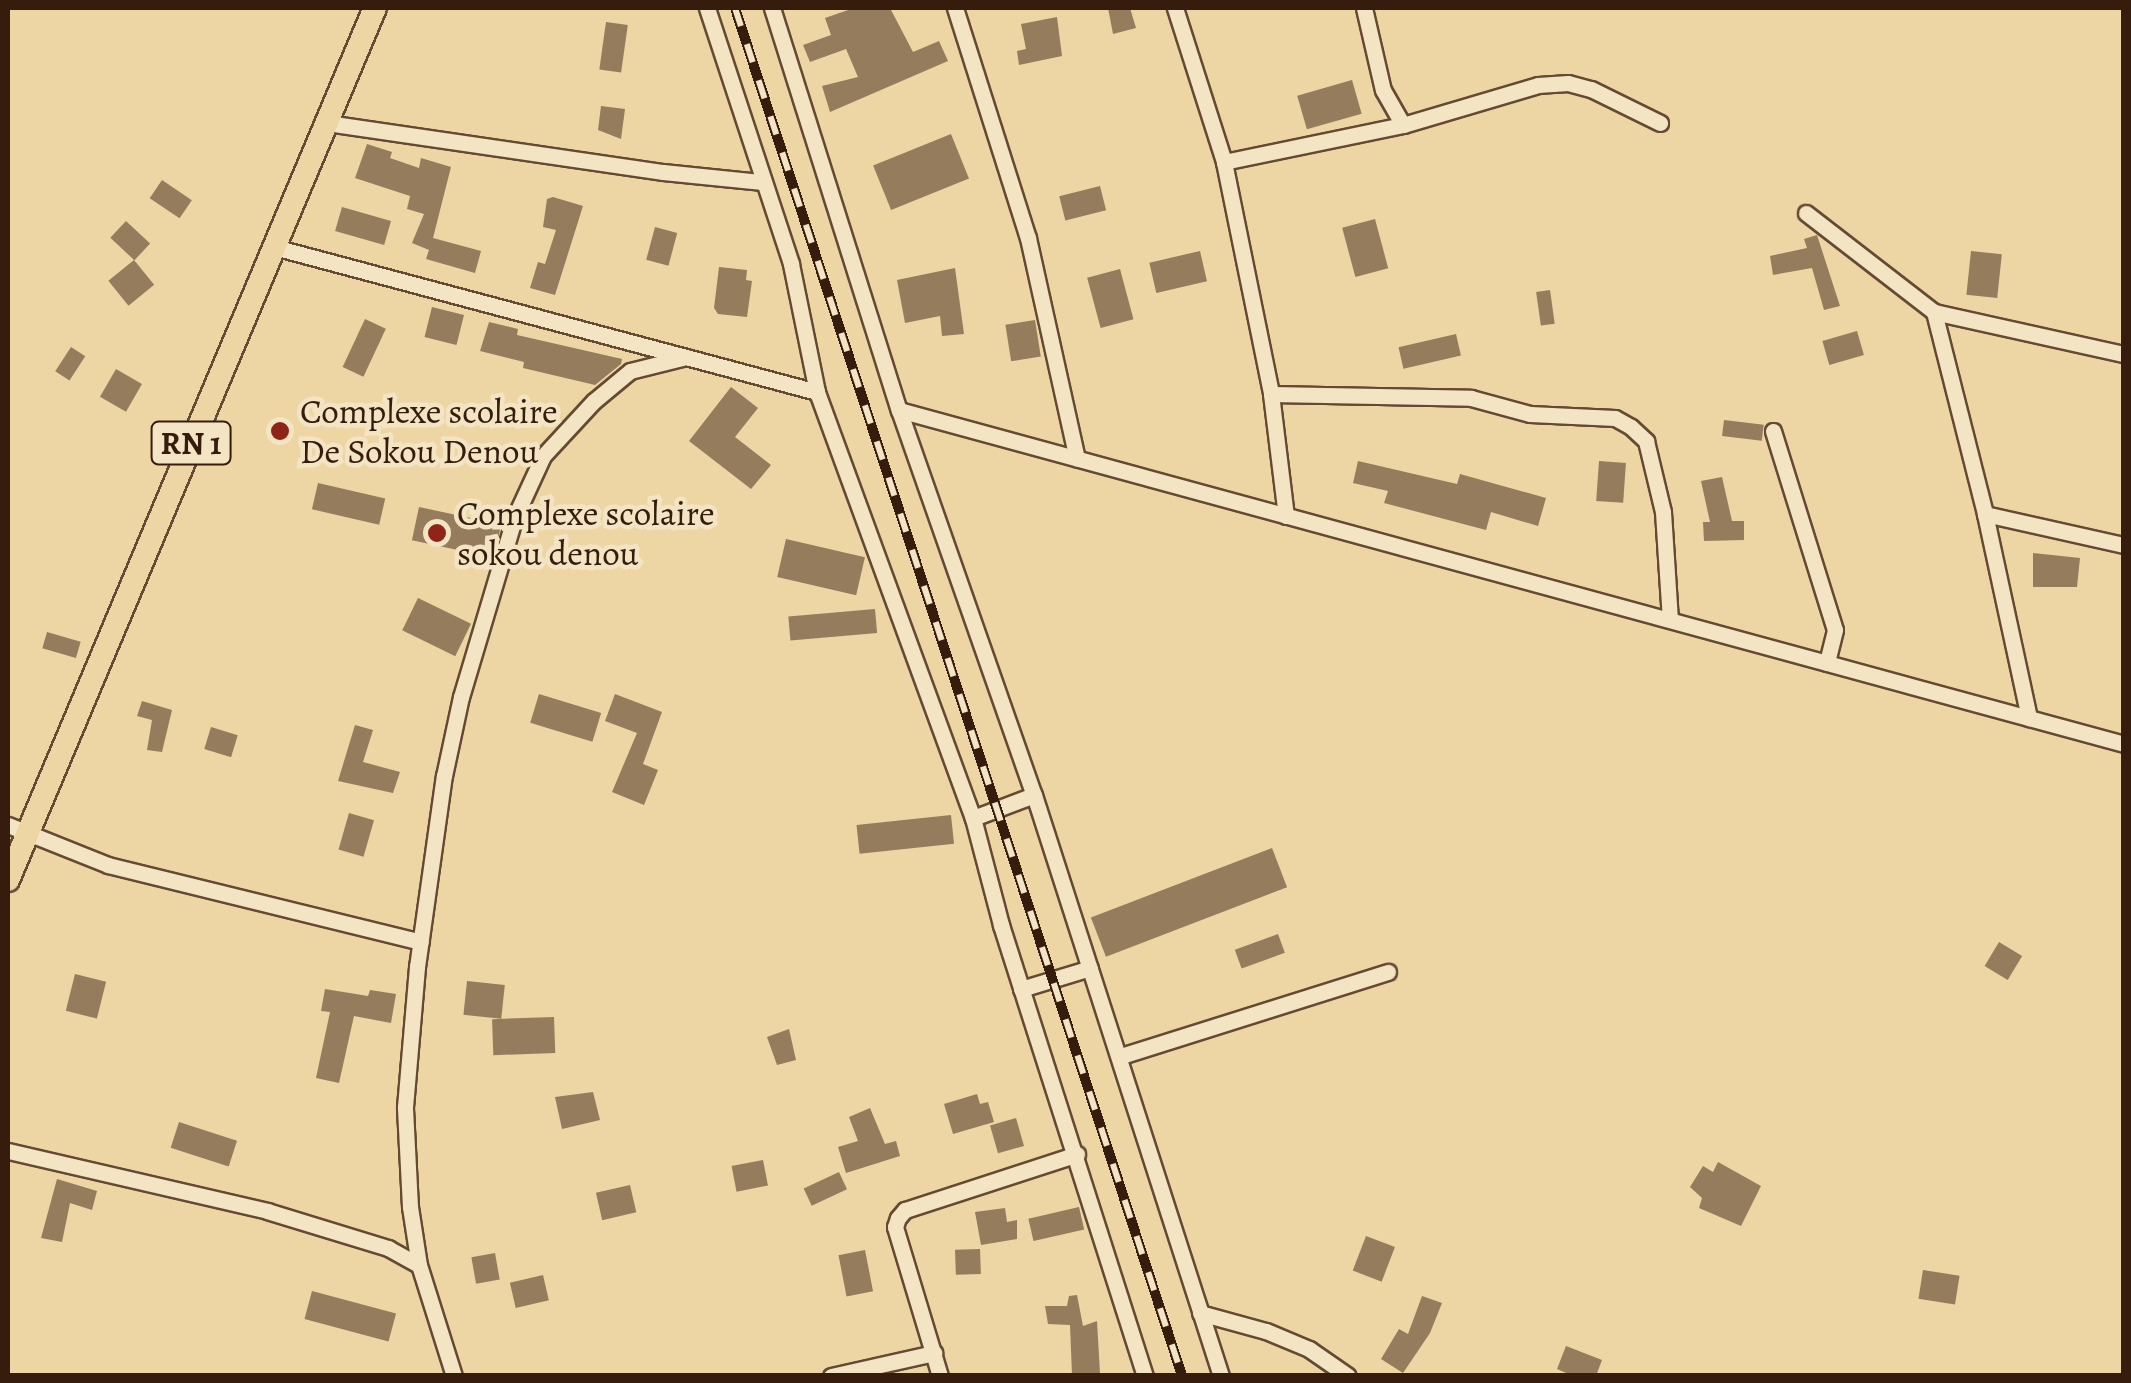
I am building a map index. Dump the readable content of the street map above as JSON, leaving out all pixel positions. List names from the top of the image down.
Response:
{
  "streets": {
    "main road": ["RN 1"]
  },
  "places": ["Complexe scolaire De Sokou Denou", "Complexe scolaire sokou denou"]
}
